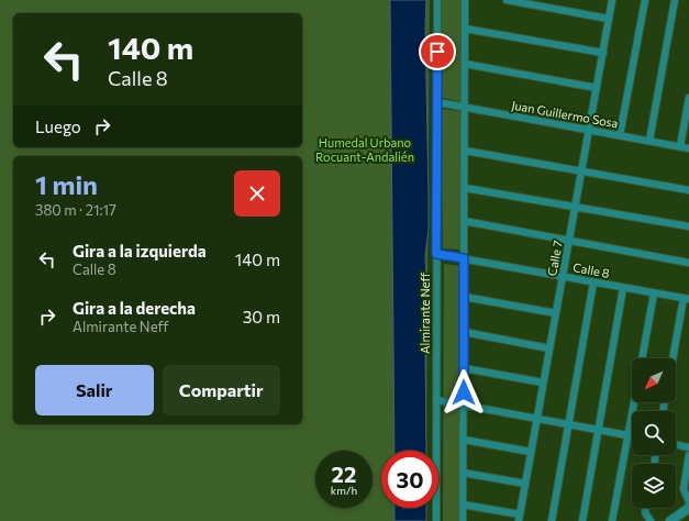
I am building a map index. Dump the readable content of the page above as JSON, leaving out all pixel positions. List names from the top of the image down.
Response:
{
  "streets": {
    "street": [
      "Juan Guillermo Sosa",
      "Calle 7",
      "Calle 8",
      "Almirante Neff"
    ]
  },
  "crossings": [
    ["Juan Guillermo Sosa", "Calle 7"],
    ["Juan Guillermo Sosa", "Almirante Neff"],
    ["Calle 7", "Calle 8"],
    ["Calle 8", "Almirante Neff"]
  ],
  "parks": ["Humedal Urbano Rocuant-Andalién"],
  "north": "bottom left",
  "page": {
    "turn": ["140 m", "Calle 8"],
    "then": "Luego",
    "heading": ["1 min", "380 m · 21:17"],
    "list": [
      {
        "name": "Gira a la izquierda",
        "note": "Calle 8",
        "value": "140 m"
      },
      {
        "name": "Gira a la derecha",
        "note": "Almirante Neff",
        "value": "30 m"
      }
    ],
    "buttons": ["Salir", "Compartir"],
    "speed": "22 km/h",
    "limit": "30"
  }
}
